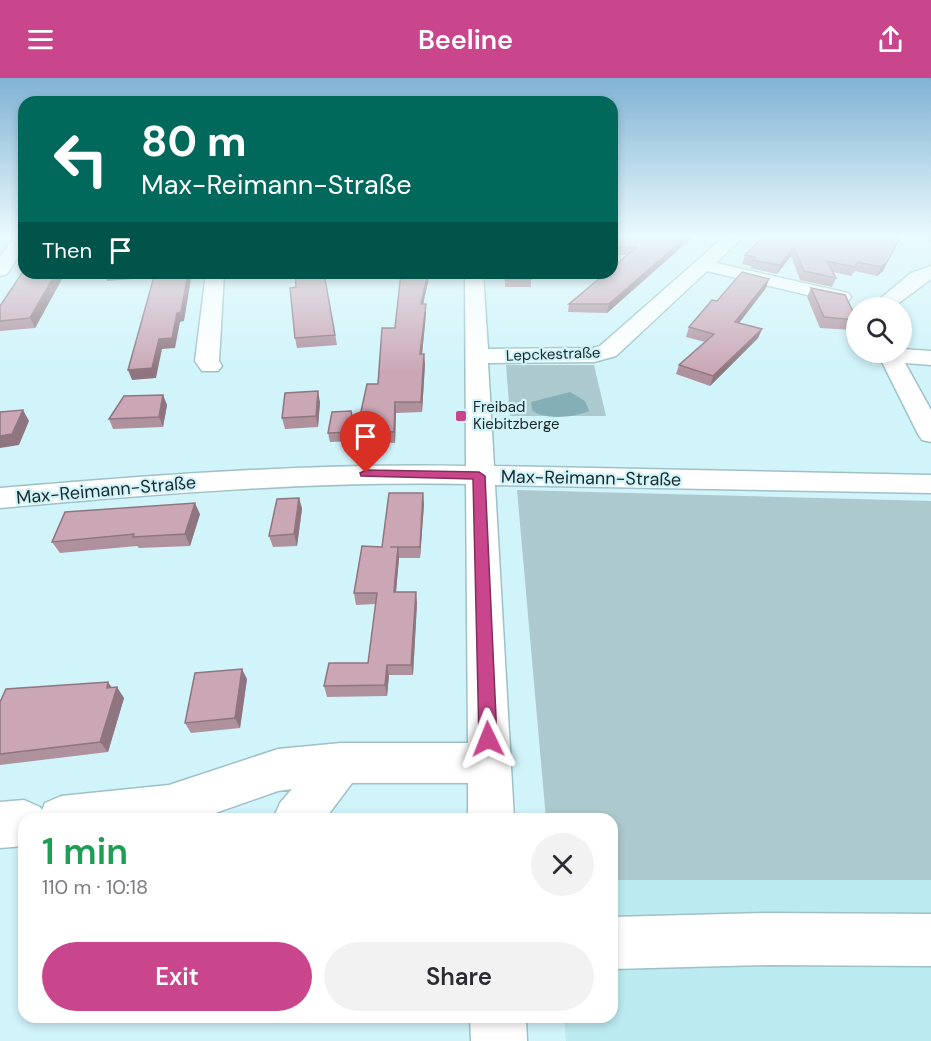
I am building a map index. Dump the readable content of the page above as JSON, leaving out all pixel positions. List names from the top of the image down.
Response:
{
  "streets": {
    "street": ["Lepckestraße", "Max-Reimann-Straße"]
  },
  "places": {
    "transit": ["Freibad Kiebitzberge"]
  },
  "page": {
    "header": "Beeline",
    "turn": ["80 m", "Max-Reimann-Straße"],
    "then": "Then",
    "heading": ["1 min", "110 m · 10:18"],
    "buttons": ["Exit", "Share"]
  }
}
